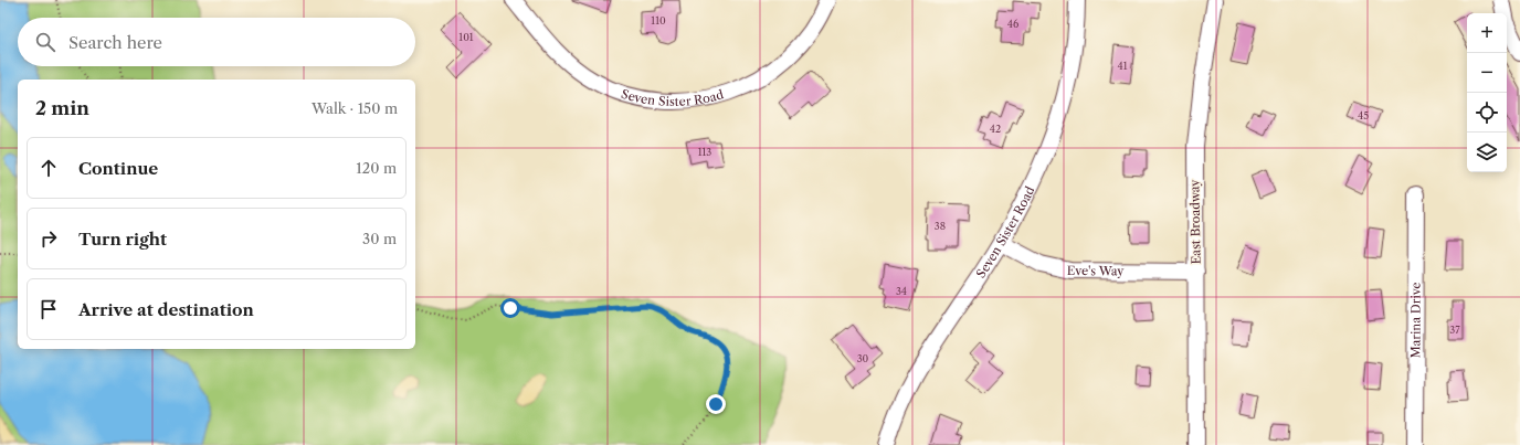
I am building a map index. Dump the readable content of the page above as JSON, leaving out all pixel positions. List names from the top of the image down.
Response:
{
  "streets": {
    "street": [
      "Seven Sister Road",
      "East Broadway",
      "Eve's Way",
      "Marina Drive"
    ]
  },
  "crossings": [
    ["Seven Sister Road", "Eve's Way"],
    ["East Broadway", "Eve's Way"]
  ],
  "house_numbers": [
    "110",
    "46",
    "101",
    "41",
    "45",
    "42",
    "113",
    "38",
    "34",
    "37",
    "30"
  ],
  "page": {
    "map_buttons": ["+", "−"],
    "search": "Search here",
    "heading": ["2 min", "Walk · 150 m"],
    "list": [
      ["Continue", "120 m"],
      ["Turn right", "30 m"],
      "Arrive at destination"
    ]
  }
}
